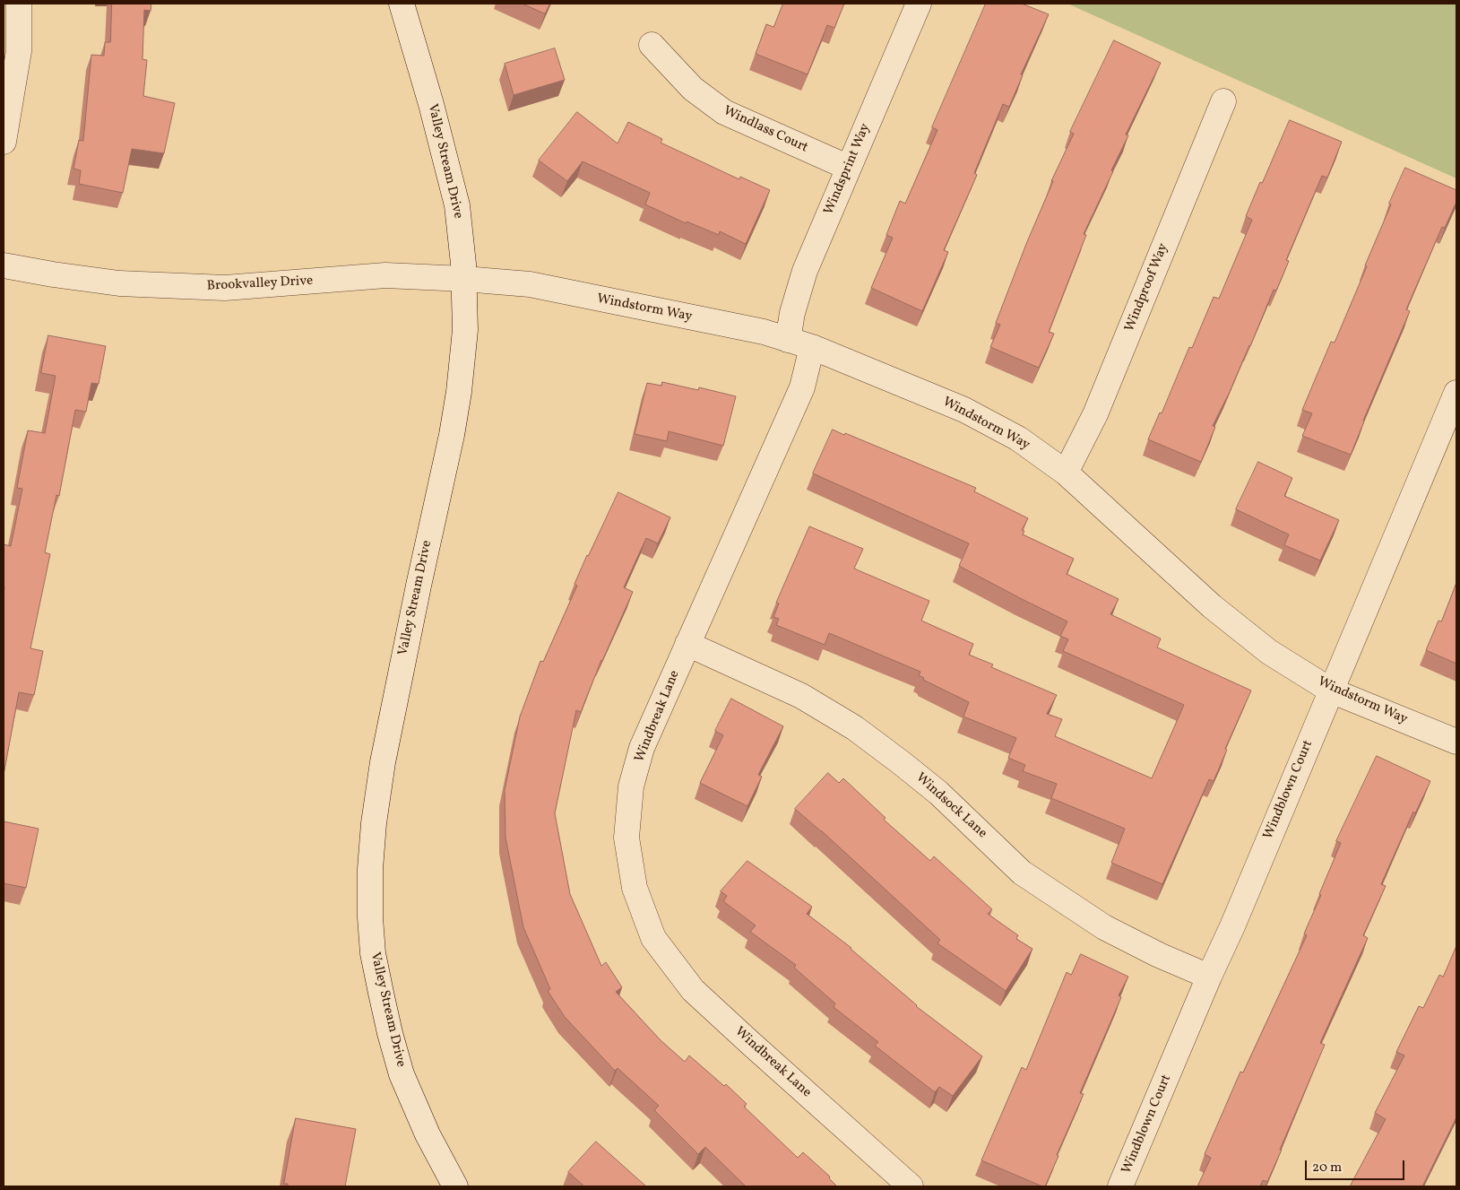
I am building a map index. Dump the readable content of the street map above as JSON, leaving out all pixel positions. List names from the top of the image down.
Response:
{
  "streets": {
    "street": [
      "Windlass Court",
      "Valley Stream Drive",
      "Windsprint Way",
      "Brookvalley Drive",
      "Windproof Way",
      "Windstorm Way",
      "Windbreak Lane",
      "Windblown Court",
      "Windsock Lane"
    ]
  },
  "crossings": [
    ["Windlass Court", "Windsprint Way"],
    ["Valley Stream Drive", "Brookvalley Drive"],
    ["Valley Stream Drive", "Windstorm Way"],
    ["Windsprint Way", "Windstorm Way"],
    ["Brookvalley Drive", "Windstorm Way"],
    ["Windproof Way", "Windstorm Way"],
    ["Windstorm Way", "Windbreak Lane"],
    ["Windstorm Way", "Windblown Court"],
    ["Windbreak Lane", "Windsock Lane"],
    ["Windblown Court", "Windsock Lane"]
  ],
  "scale_bar": "20 m"
}
